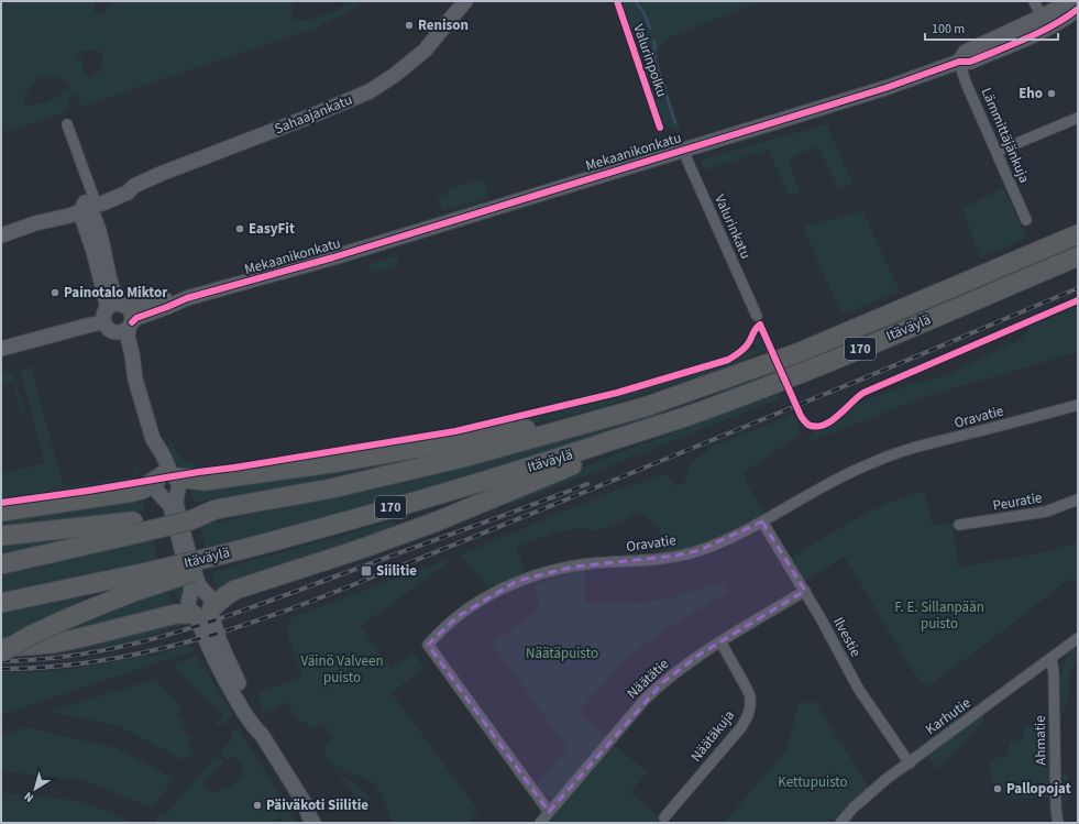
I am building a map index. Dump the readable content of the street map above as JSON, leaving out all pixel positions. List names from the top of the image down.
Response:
{
  "streets": {
    "highway": ["Itäväylä", "170"],
    "street": [
      "Sahaajankatu",
      "Lämmittäjänkuja",
      "Mekaanikonkatu",
      "Valurinkatu",
      "Oravatie",
      "Peuratie",
      "Ilvestie",
      "Näätätie",
      "Karhutie",
      "Näätäkuja",
      "Ahmatie"
    ],
    "cycle path": ["Valurinpolku"]
  },
  "crossings": [
    ["Lämmittäjänkuja", "Mekaanikonkatu"],
    ["Mekaanikonkatu", "Valurinkatu"],
    ["Oravatie", "Ilvestie"],
    ["Oravatie", "Näätätie"],
    ["Ilvestie", "Näätätie"],
    ["Ilvestie", "Karhutie"],
    ["Näätätie", "Näätäkuja"],
    ["Karhutie", "Ahmatie"]
  ],
  "parks": [
    "F. E. Sillanpään puisto",
    "Näätäpuisto",
    "Väinö Valveen puisto",
    "Kettupuisto"
  ],
  "places": {
    "other": [
      "Renison",
      "Eho",
      "EasyFit",
      "Painotalo Miktor",
      "Pallopojat",
      "Päiväkoti Siilitie"
    ],
    "transit": ["Siilitie"]
  },
  "scale_bar": "100 m",
  "north": "bottom left"
}
